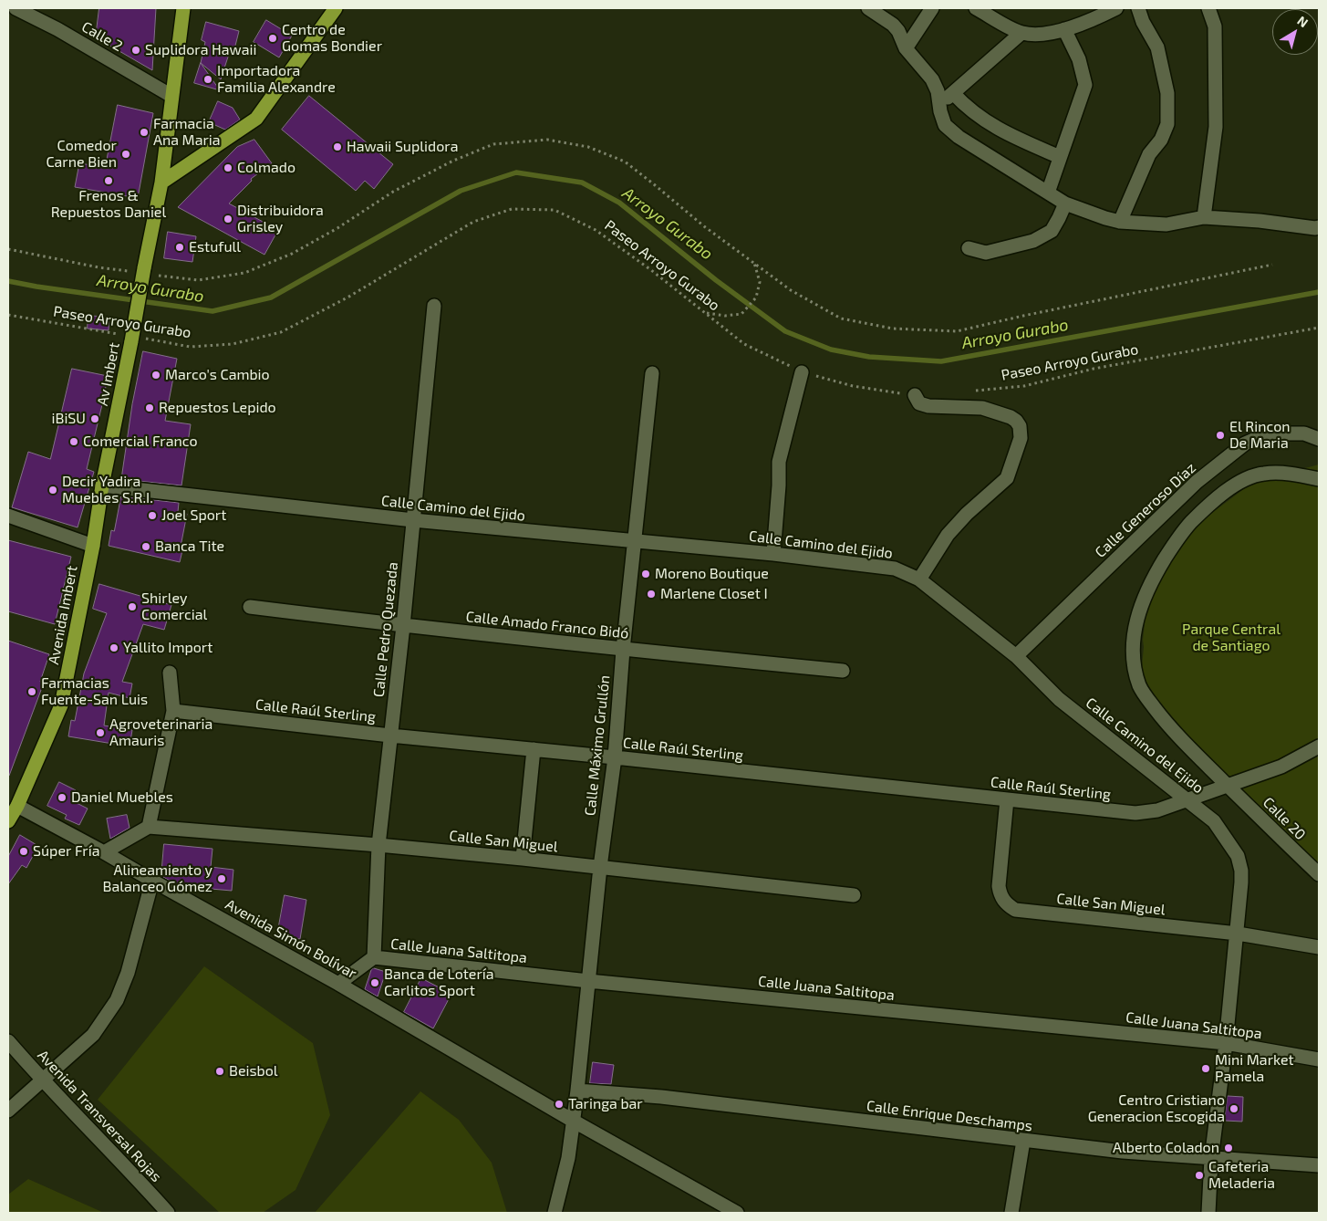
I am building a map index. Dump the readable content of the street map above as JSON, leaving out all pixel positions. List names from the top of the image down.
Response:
{
  "streets": {
    "main road": ["Av Imbert", "Avenida Imbert"],
    "street": [
      "Calle 2",
      "Calle Camino del Ejido",
      "Calle Generoso Díaz",
      "Calle Amado Franco Bidó",
      "Calle Pedro Quezada",
      "Calle Raúl Sterling",
      "Calle Máximo Grullón",
      "Calle 20",
      "Calle San Miguel",
      "Avenida Simón Bolívar",
      "Calle Juana Saltitopa",
      "Avenida Transversal Rojas",
      "Calle Enrique Deschamps"
    ],
    "path": ["Paseo Arroyo Gurabo"]
  },
  "crossings": [
    ["Paseo Arroyo Gurabo", "Av Imbert"],
    ["Av Imbert", "Calle Camino del Ejido"],
    ["Av Imbert", "Avenida Imbert"],
    ["Calle Camino del Ejido", "Calle Generoso Díaz"],
    ["Calle Camino del Ejido", "Avenida Imbert"],
    ["Calle Camino del Ejido", "Calle Pedro Quezada"],
    ["Calle Camino del Ejido", "Calle Raúl Sterling"],
    ["Calle Camino del Ejido", "Calle Máximo Grullón"],
    ["Calle Camino del Ejido", "Calle San Miguel"],
    ["Calle Camino del Ejido", "Calle Juana Saltitopa"],
    ["Calle Camino del Ejido", "Calle Enrique Deschamps"],
    ["Avenida Imbert", "Avenida Simón Bolívar"],
    ["Calle Amado Franco Bidó", "Calle Pedro Quezada"],
    ["Calle Amado Franco Bidó", "Calle Máximo Grullón"],
    ["Calle Pedro Quezada", "Calle Raúl Sterling"],
    ["Calle Pedro Quezada", "Calle San Miguel"],
    ["Calle Pedro Quezada", "Calle Juana Saltitopa"],
    ["Calle Raúl Sterling", "Calle Máximo Grullón"],
    ["Calle Raúl Sterling", "Calle 20"],
    ["Calle Raúl Sterling", "Calle San Miguel"],
    ["Calle Máximo Grullón", "Calle San Miguel"],
    ["Calle Máximo Grullón", "Avenida Simón Bolívar"],
    ["Calle Máximo Grullón", "Calle Juana Saltitopa"],
    ["Calle Máximo Grullón", "Calle Enrique Deschamps"],
    ["Avenida Simón Bolívar", "Calle Juana Saltitopa"]
  ],
  "water": ["Arroyo Gurabo"],
  "parks": ["Parque Central de Santiago"],
  "places": [
    "Centro de Gomas Bondier",
    "Suplidora Hawaii",
    "Importadora Familia Alexandre",
    "Farmacia Ana Maria",
    "Hawaii Suplidora",
    "Comedor Carne Bien",
    "Colmado",
    "Frenos & Repuestos Daniel",
    "Distribuidora Grisley",
    "Estufull",
    "Marco's Cambio",
    "Repuestos Lepido",
    "iBiSU",
    "El Rincon De Maria",
    "Comercial Franco",
    "Decir Yadira Muebles S.R.I.",
    "Joel Sport",
    "Banca Tite",
    "Moreno Boutique",
    "Marlene Closet I",
    "Shirley Comercial",
    "Yallito Import",
    "Farmacias Fuente-San Luis",
    "Agroveterinaria Amauris",
    "Daniel Muebles",
    "Súper Fría",
    "Alineamiento y Balanceo Gómez",
    "Banca de Lotería Carlitos Sport",
    "Mini Market Pamela",
    "Beisbol",
    "Taringa bar",
    "Centro Cristiano Generacion Escogida",
    "Alberto Coladon",
    "Cafeteria Meladeria"
  ],
  "north": "top right"
}
